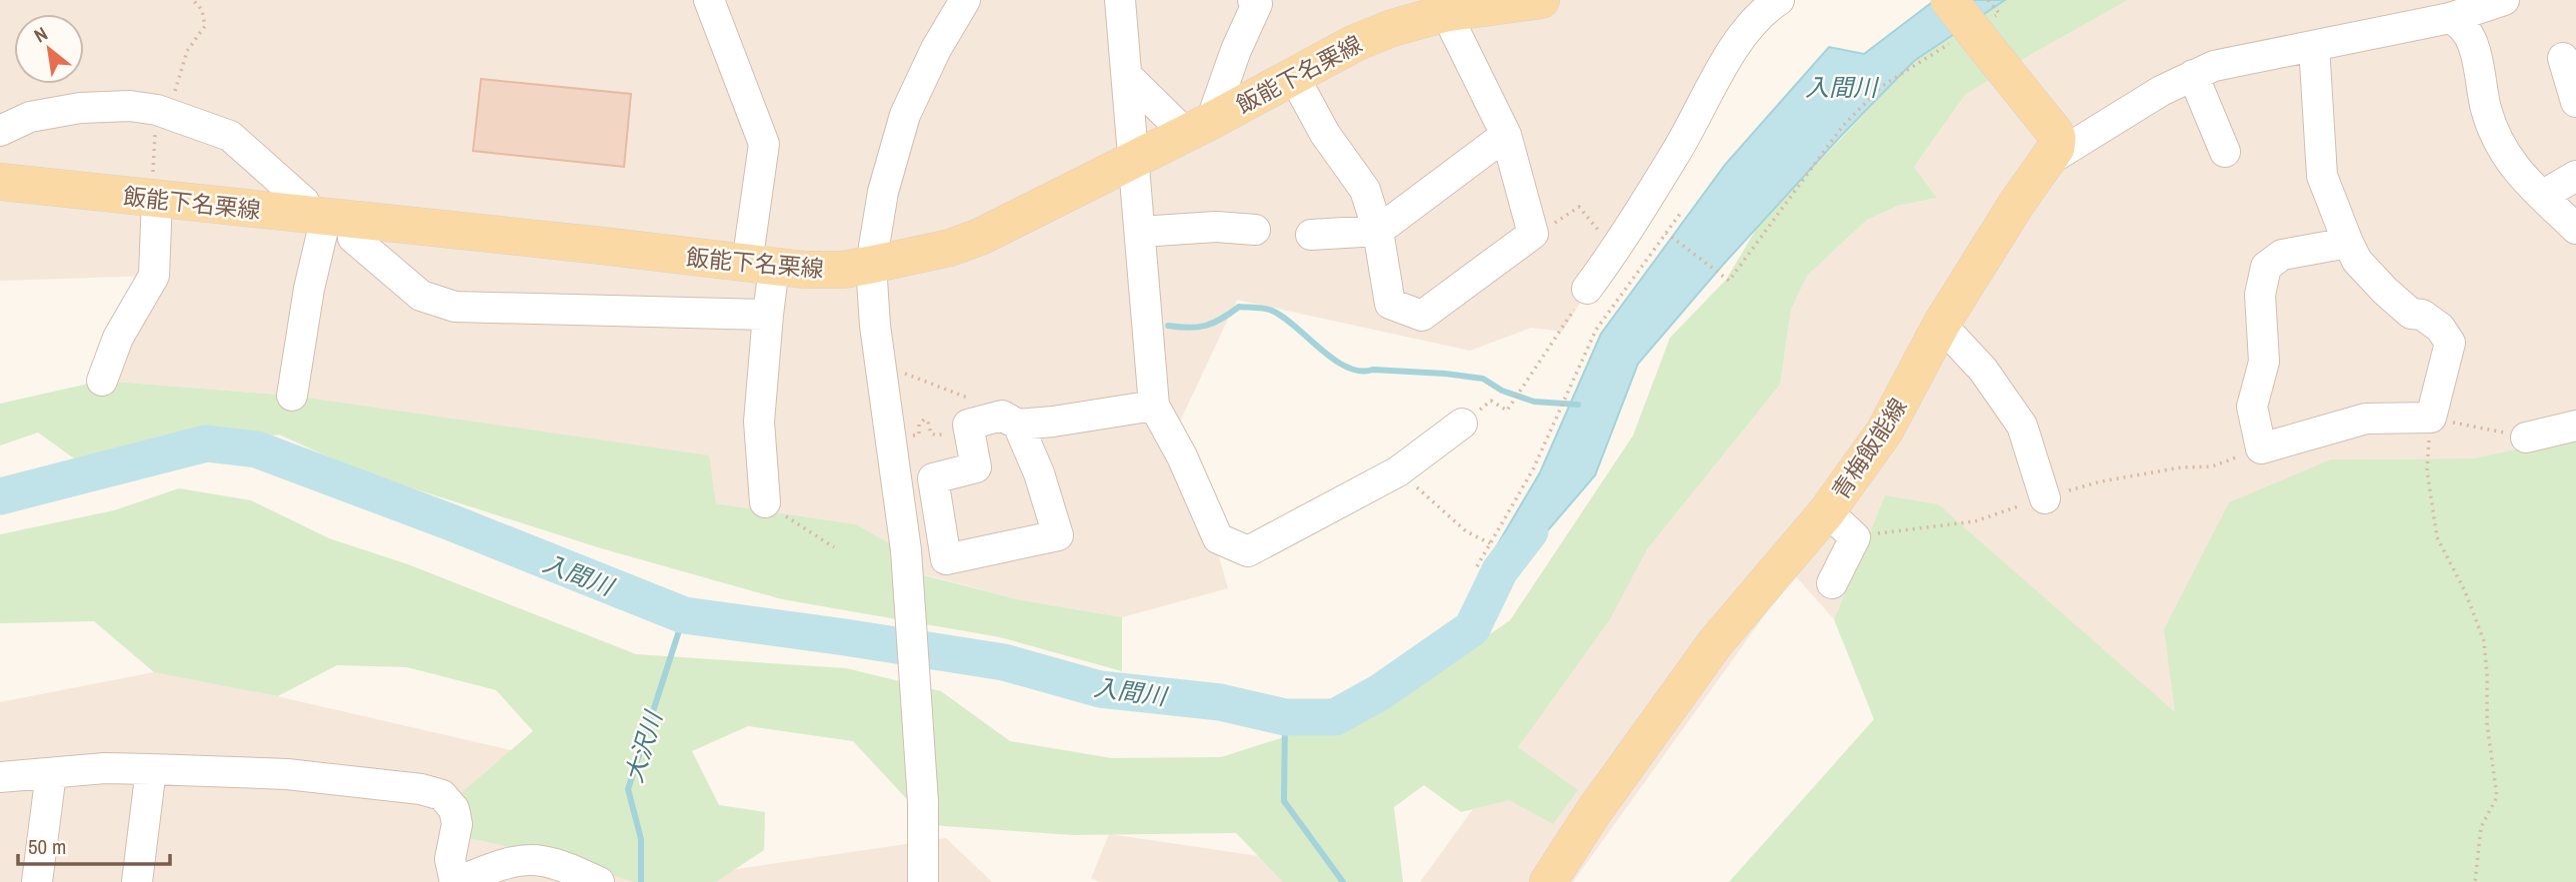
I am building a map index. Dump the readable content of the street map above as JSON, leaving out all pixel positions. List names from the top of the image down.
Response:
{
  "streets": {
    "main road": ["飯能下名栗線", "青梅飯能線"]
  },
  "water": ["入間川", "大沢川"],
  "scale_bar": "50 m",
  "north": "top left"
}
